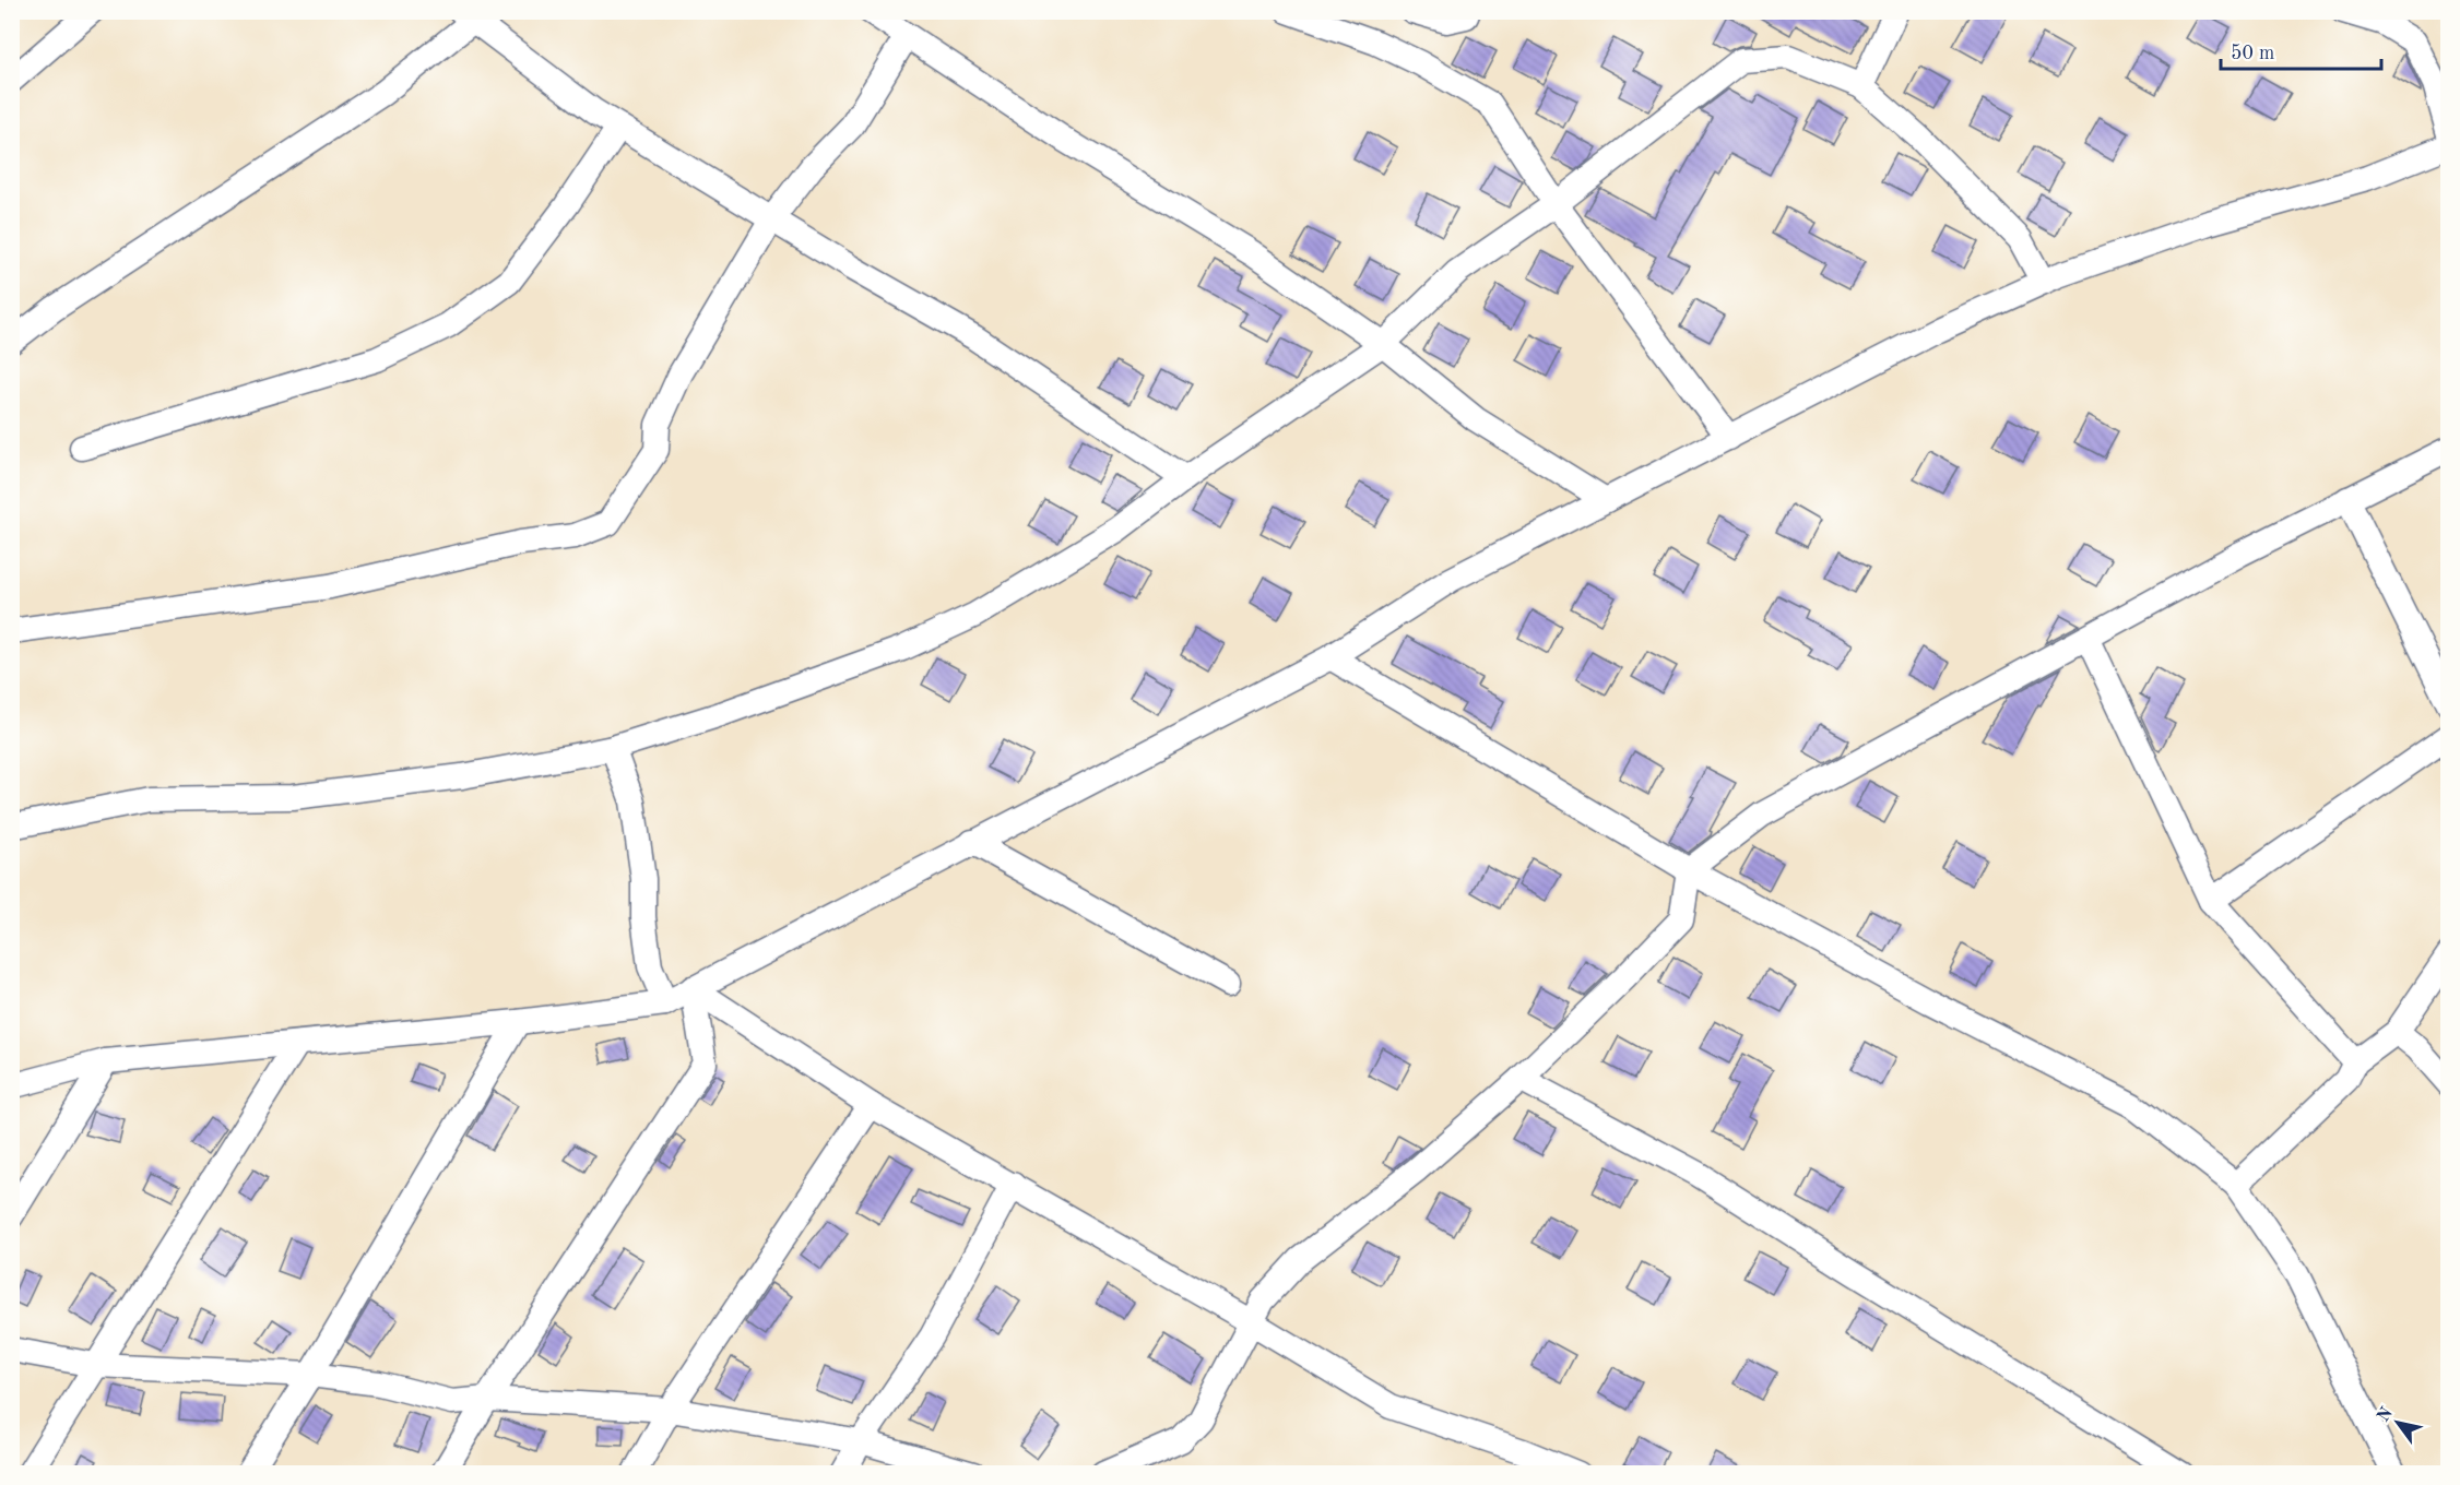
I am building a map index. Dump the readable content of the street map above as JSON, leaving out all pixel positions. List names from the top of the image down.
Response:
{
  "scale_bar": "50 m",
  "north": "top left"
}
